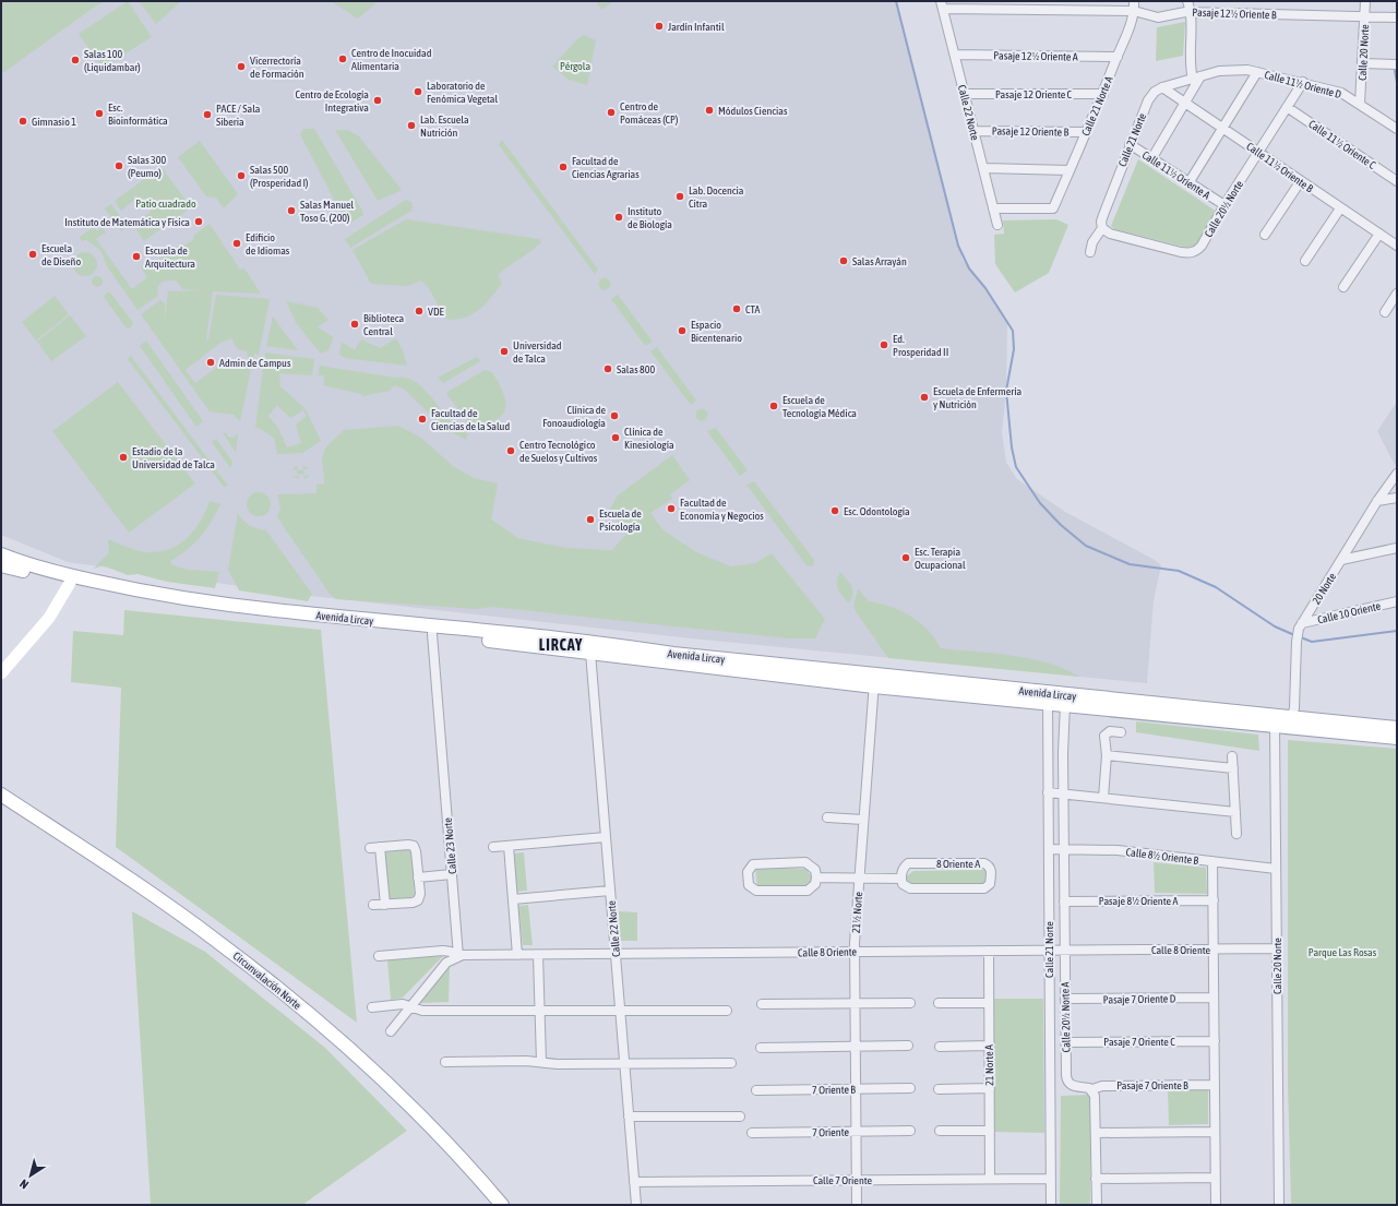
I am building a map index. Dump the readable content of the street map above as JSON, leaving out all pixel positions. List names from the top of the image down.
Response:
{
  "streets": {
    "main road": ["Avenida Lircay", "Circunvalación Norte"],
    "street": [
      "Pasaje 12½ Oriente B",
      "Calle 20 Norte",
      "Pasaje 12½ Oriente A",
      "Calle 11½ Oriente D",
      "Pasaje 12 Oriente C",
      "Calle 21 Norte A",
      "Calle 22 Norte",
      "Pasaje 12 Oriente B",
      "Calle 21 Norte",
      "Calle 11½ Oriente C",
      "Calle 11½ Oriente B",
      "Calle 11½ Oriente A",
      "Calle 20½ Norte",
      "20 Norte",
      "Calle 10 Oriente",
      "Calle 23 Norte",
      "Calle 8½ Oriente B",
      "8 Oriente A",
      "Pasaje 8½ Oriente A",
      "21½ Norte",
      "Calle 8 Oriente",
      "Pasaje 7 Oriente D",
      "Calle 20½ Norte A",
      "Pasaje 7 Oriente C",
      "21 Norte A",
      "Pasaje 7 Oriente B",
      "7 Oriente B",
      "7 Oriente",
      "Calle 7 Oriente"
    ]
  },
  "crossings": [
    ["Pasaje 12½ Oriente B", "Calle 20 Norte"],
    ["Pasaje 12½ Oriente B", "Calle 21 Norte A"],
    ["Pasaje 12½ Oriente B", "Calle 22 Norte"],
    ["Calle 20 Norte", "Calle 11½ Oriente D"],
    ["Calle 20 Norte", "Avenida Lircay"],
    ["Calle 20 Norte", "Calle 8½ Oriente B"],
    ["Calle 20 Norte", "Calle 8 Oriente"],
    ["Pasaje 12½ Oriente A", "Calle 21 Norte A"],
    ["Pasaje 12½ Oriente A", "Calle 22 Norte"],
    ["Calle 11½ Oriente D", "Calle 21 Norte"],
    ["Calle 11½ Oriente D", "Calle 20½ Norte"],
    ["Pasaje 12 Oriente C", "Calle 21 Norte A"],
    ["Pasaje 12 Oriente C", "Calle 22 Norte"],
    ["Calle 21 Norte A", "Calle 22 Norte"],
    ["Calle 21 Norte A", "Pasaje 12 Oriente B"],
    ["Calle 22 Norte", "Pasaje 12 Oriente B"],
    ["Calle 22 Norte", "Avenida Lircay"],
    ["Calle 22 Norte", "Calle 8 Oriente"],
    ["Calle 22 Norte", "Calle 7 Oriente"],
    ["Calle 21 Norte", "Calle 11½ Oriente B"],
    ["Calle 21 Norte", "Calle 11½ Oriente A"],
    ["Calle 21 Norte", "Calle 20½ Norte"],
    ["Calle 21 Norte", "Avenida Lircay"],
    ["Calle 21 Norte", "Calle 8½ Oriente B"],
    ["Calle 21 Norte", "Pasaje 8½ Oriente A"],
    ["Calle 21 Norte", "Calle 8 Oriente"],
    ["Calle 21 Norte", "Calle 20½ Norte A"],
    ["Calle 21 Norte", "Calle 7 Oriente"],
    ["Calle 11½ Oriente C", "Calle 20½ Norte"],
    ["Calle 11½ Oriente B", "Calle 20½ Norte"],
    ["Calle 11½ Oriente A", "Calle 20½ Norte"],
    ["20 Norte", "Calle 10 Oriente"],
    ["20 Norte", "Avenida Lircay"],
    ["Avenida Lircay", "Calle 23 Norte"],
    ["Avenida Lircay", "21½ Norte"],
    ["Calle 23 Norte", "Calle 8 Oriente"],
    ["21½ Norte", "Calle 8 Oriente"],
    ["21½ Norte", "7 Oriente B"],
    ["21½ Norte", "7 Oriente"],
    ["21½ Norte", "Calle 7 Oriente"],
    ["Calle 8 Oriente", "Calle 20½ Norte A"],
    ["Calle 8 Oriente", "21 Norte A"],
    ["Pasaje 7 Oriente D", "Calle 20½ Norte A"],
    ["Calle 20½ Norte A", "Pasaje 7 Oriente C"],
    ["Calle 20½ Norte A", "Pasaje 7 Oriente B"],
    ["21 Norte A", "Calle 7 Oriente"]
  ],
  "districts": ["LIRCAY"],
  "parks": ["Pérgola", "Patio cuadrado", "Parque Las Rosas"],
  "places": [
    "Jardín Infantil",
    "Centro de Inocuidad Alimentaria",
    "Salas 100 (Liquidambar)",
    "Vicerrectoría de Formación",
    "Laboratorio de Fenómica Vegetal",
    "Centro de Ecología Integrativa",
    "Módulos Ciencias",
    "Centro de Pomáceas (CP)",
    "Esc. Bioinformática",
    "PACE / Sala Siberia",
    "Gimnasio 1",
    "Lab. Escuela Nutrición",
    "Salas 300 (Peumo)",
    "Facultad de Ciencias Agrarias",
    "Salas 500 (Prosperidad I)",
    "Lab. Docencia Citra",
    "Salas Manuel Toso G. (200)",
    "Instituto de Biología",
    "Instituto de Matemática y Física",
    "Edificio de Idiomas",
    "Escuela de Diseño",
    "Escuela de Arquitectura",
    "Salas Arrayán",
    "CTA",
    "VDE",
    "Biblioteca Central",
    "Espacio Bicentenario",
    "Ed. Prosperidad II",
    "Universidad de Talca",
    "Admin de Campus",
    "Salas 800",
    "Escuela de Enfermería y Nutrición",
    "Escuela de Tecnología Médica",
    "Clínica de Fonoaudiología",
    "Facultad de Ciencias de la Salud",
    "Clínica de Kinesiología",
    "Centro Tecnológico de Suelos y Cultivos",
    "Estadio de la Universidad de Talca",
    "Facultad de Economía y Negocios",
    "Esc. Odontología",
    "Escuela de Psicología",
    "Esc. Terapia Ocupacional"
  ],
  "north": "bottom left"
}
